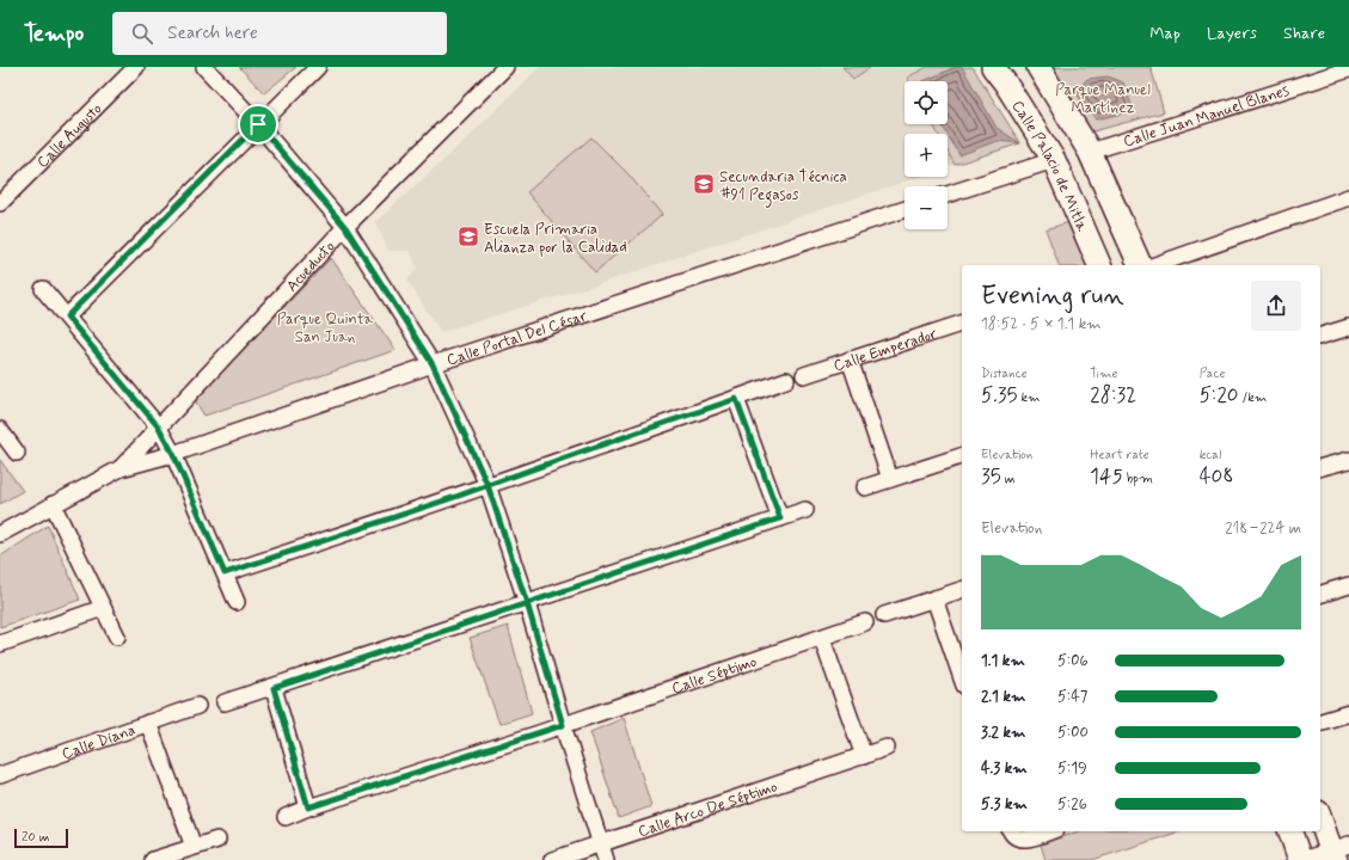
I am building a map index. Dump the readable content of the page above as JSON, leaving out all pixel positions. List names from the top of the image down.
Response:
{
  "streets": {
    "main road": ["Calle Palacio de Mitla"],
    "street": [
      "Calle Juan Manuel Blanes",
      "Calle Augusto",
      "Acueducto",
      "Calle Portal Del César",
      "Calle Emperador",
      "Calle Séptimo",
      "Calle Diana",
      "Calle Arco De Séptimo"
    ]
  },
  "crossings": [
    ["Acueducto", "Calle Portal Del César"]
  ],
  "parks": ["Parque Manuel Martínez", "Parque Quinta San Juan"],
  "places": {
    "school or university": ["Secundaria Técnica #91 Pegasos", "Escuela Primaria Alianza por la Calidad"]
  },
  "scale_bar": "20 m",
  "page": {
    "header": "Tempo",
    "search": "Search here",
    "nav": ["Map", "Layers", "Share"],
    "map_buttons": ["+", "−"],
    "heading": ["Evening run", "18:52 · 5 × 1.1 km"],
    "stats": [
      ["Distance", "5.35 km"],
      ["Time", "28:32"],
      ["Pace", "5:20 /km"],
      ["Elevation", "35 m"],
      ["Heart rate", "145 bpm"],
      ["kcal", "408"]
    ],
    "chart": ["Elevation", "218–224 m"],
    "list": [
      {
        "name": "1.1 km",
        "note": "5:06"
      },
      {
        "name": "2.1 km",
        "note": "5:47"
      },
      {
        "name": "3.2 km",
        "note": "5:00"
      },
      {
        "name": "4.3 km",
        "note": "5:19"
      },
      {
        "name": "5.3 km",
        "note": "5:26"
      }
    ],
    "scale": "20 m"
  }
}
